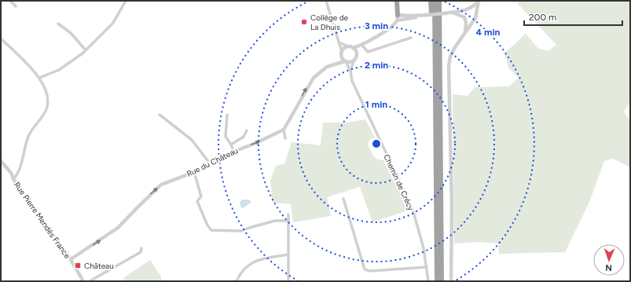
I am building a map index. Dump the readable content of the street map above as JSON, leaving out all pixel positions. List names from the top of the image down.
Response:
{
  "streets": {
    "street": ["Rue du Château", "Chemin de Crécy", "Rue Pierre Mendès France"]
  },
  "crossings": [
    ["Rue du Château", "Rue Pierre Mendès France"]
  ],
  "one_way": ["Rue du Château"],
  "places": {
    "other": ["Collège de La Dhuis"],
    "transit": ["Château"]
  },
  "scale_bar": "200 m",
  "north": "bottom",
  "rings": [
    "3 min",
    "4 min",
    "2 min",
    "1 min"
  ]
}
